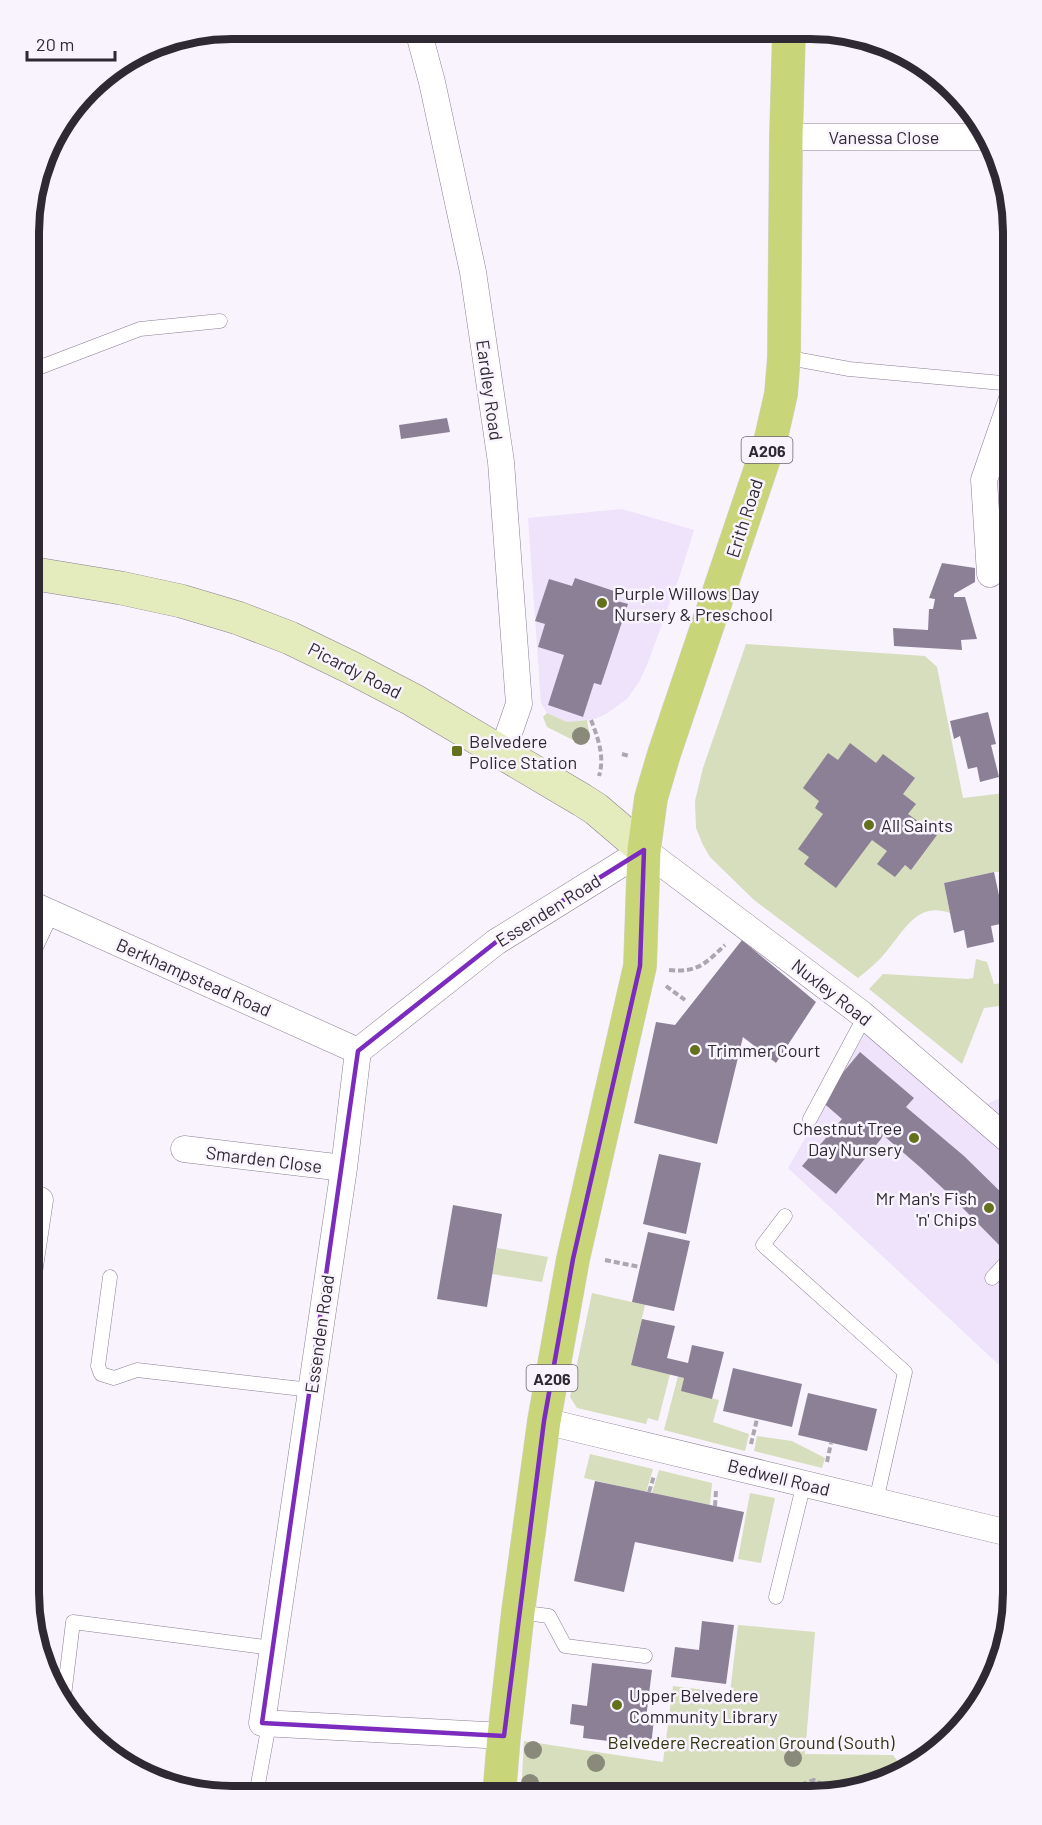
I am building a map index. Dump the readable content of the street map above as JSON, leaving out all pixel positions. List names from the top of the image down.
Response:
{
  "streets": {
    "main road": ["A206", "Erith Road", "Picardy Road"],
    "street": [
      "Vanessa Close",
      "Eardley Road",
      "Essenden Road",
      "Berkhampstead Road",
      "Nuxley Road",
      "Smarden Close",
      "Bedwell Road"
    ]
  },
  "crossings": [
    ["Vanessa Close", "Erith Road"],
    ["Eardley Road", "Picardy Road"],
    ["A206", "Erith Road"],
    ["A206", "Picardy Road"],
    ["A206", "Essenden Road"],
    ["A206", "Nuxley Road"],
    ["A206", "Bedwell Road"],
    ["Erith Road", "Picardy Road"],
    ["Erith Road", "Essenden Road"],
    ["Erith Road", "Nuxley Road"],
    ["Picardy Road", "Essenden Road"],
    ["Picardy Road", "Nuxley Road"],
    ["Essenden Road", "Berkhampstead Road"],
    ["Essenden Road", "Nuxley Road"],
    ["Essenden Road", "Smarden Close"]
  ],
  "parks": ["Belvedere Recreation Ground (South)"],
  "places": {
    "other": [
      "Purple Willows Day Nursery & Preschool",
      "All Saints",
      "Trimmer Court",
      "Chestnut Tree Day Nursery",
      "Mr Man's Fish 'n' Chips",
      "Upper Belvedere Community Library"
    ],
    "transit": ["Belvedere Police Station"]
  },
  "scale_bar": "20 m"
}
